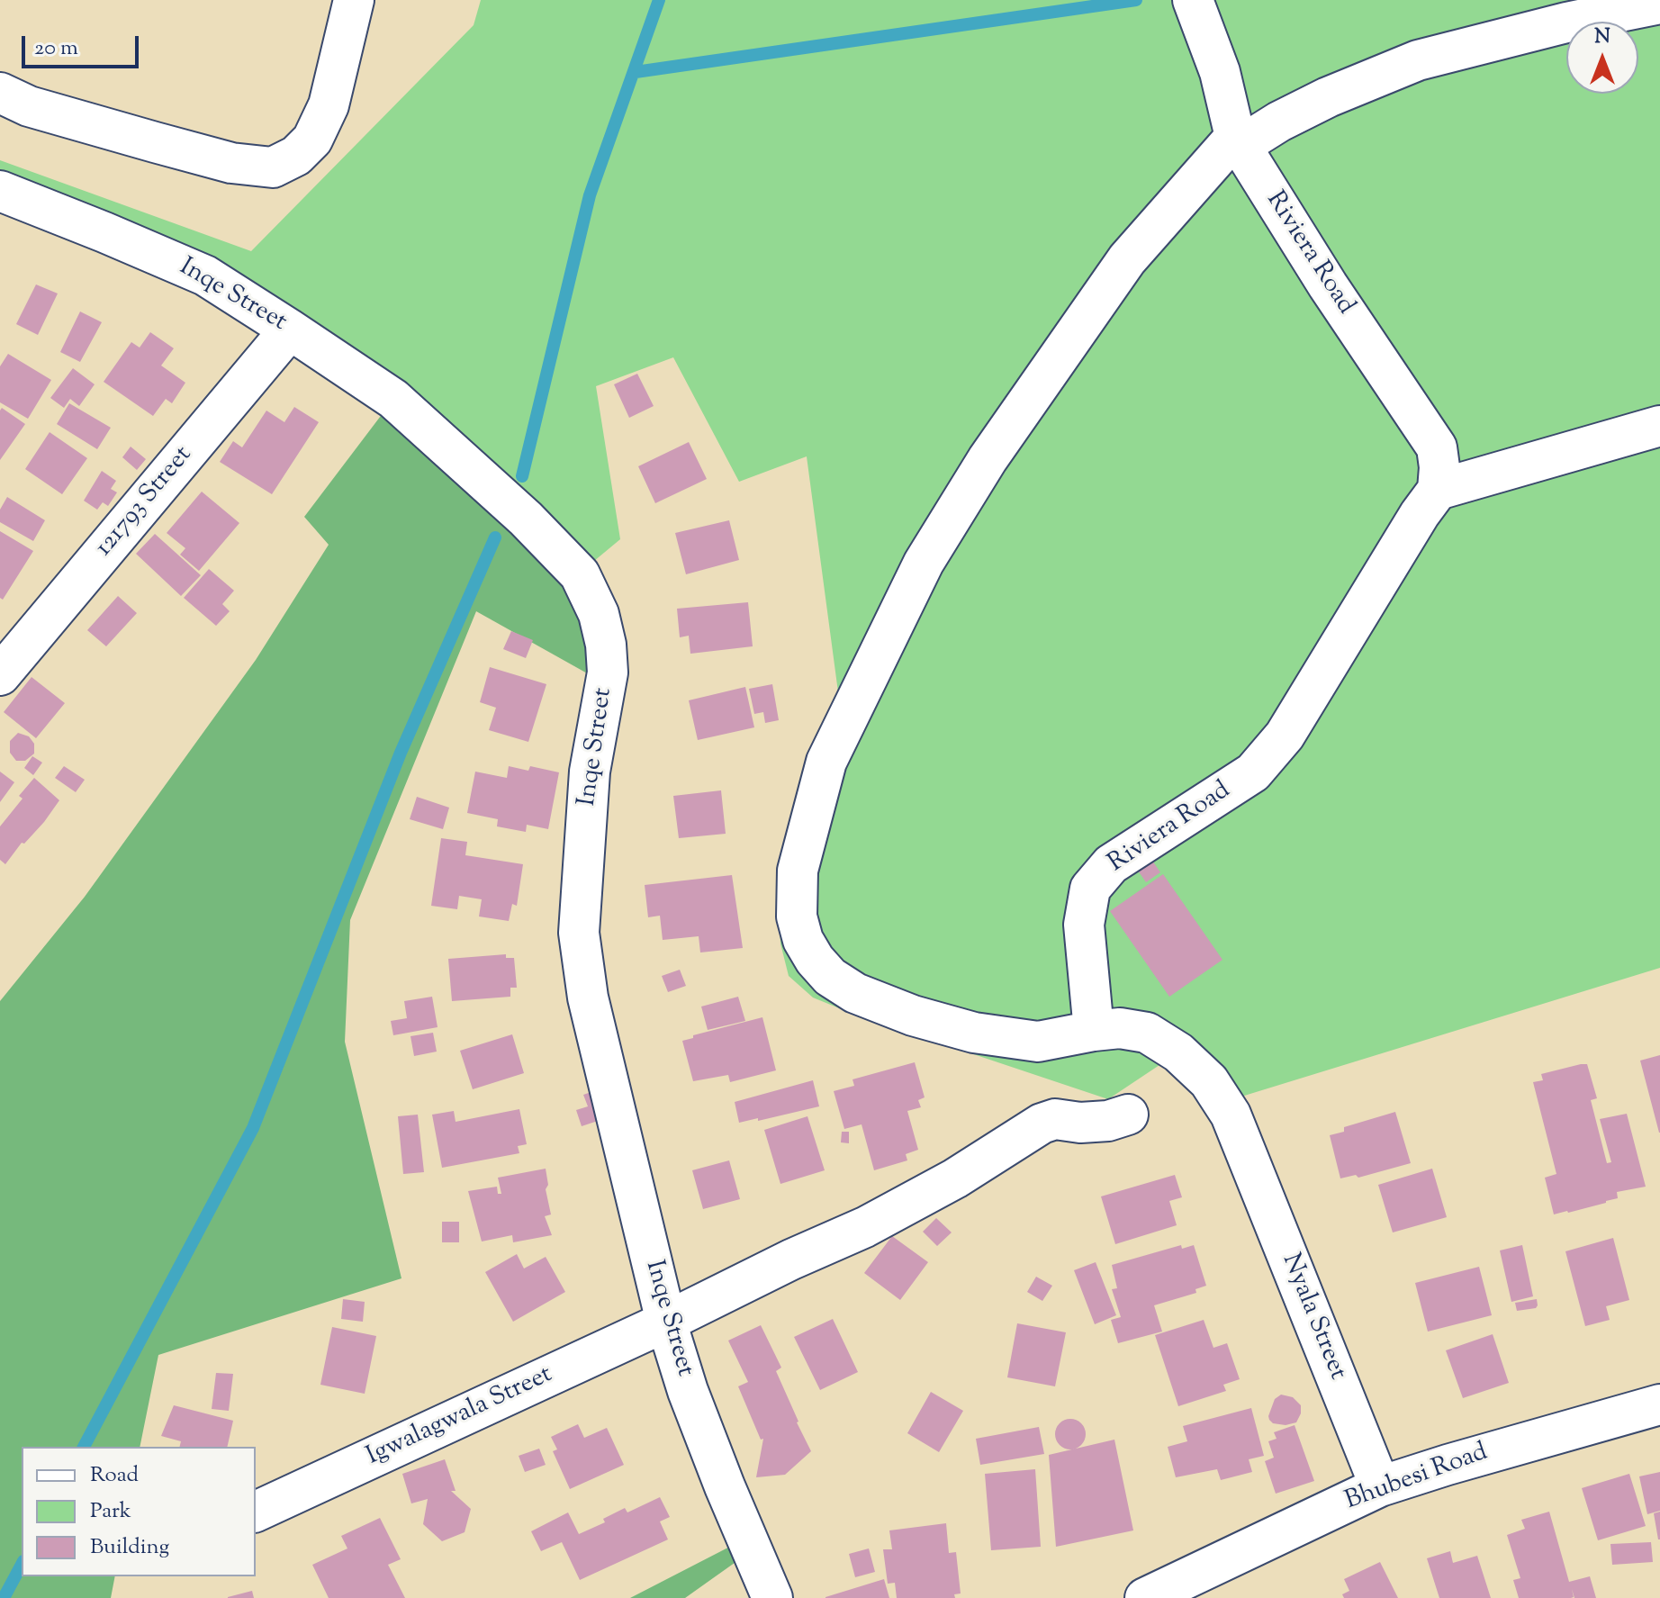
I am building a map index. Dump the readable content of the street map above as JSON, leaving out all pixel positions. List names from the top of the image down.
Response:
{
  "streets": {
    "street": [
      "Riviera Road",
      "Inqe Street",
      "121793 Street",
      "Nyala Street",
      "Igwalagwala Street",
      "Bhubesi Road"
    ]
  },
  "crossings": [
    ["Riviera Road", "Nyala Street"],
    ["Inqe Street", "121793 Street"],
    ["Inqe Street", "Igwalagwala Street"],
    ["Nyala Street", "Bhubesi Road"]
  ],
  "legend": ["Road", "Park", "Building"],
  "scale_bar": "20 m",
  "north": "top"
}
